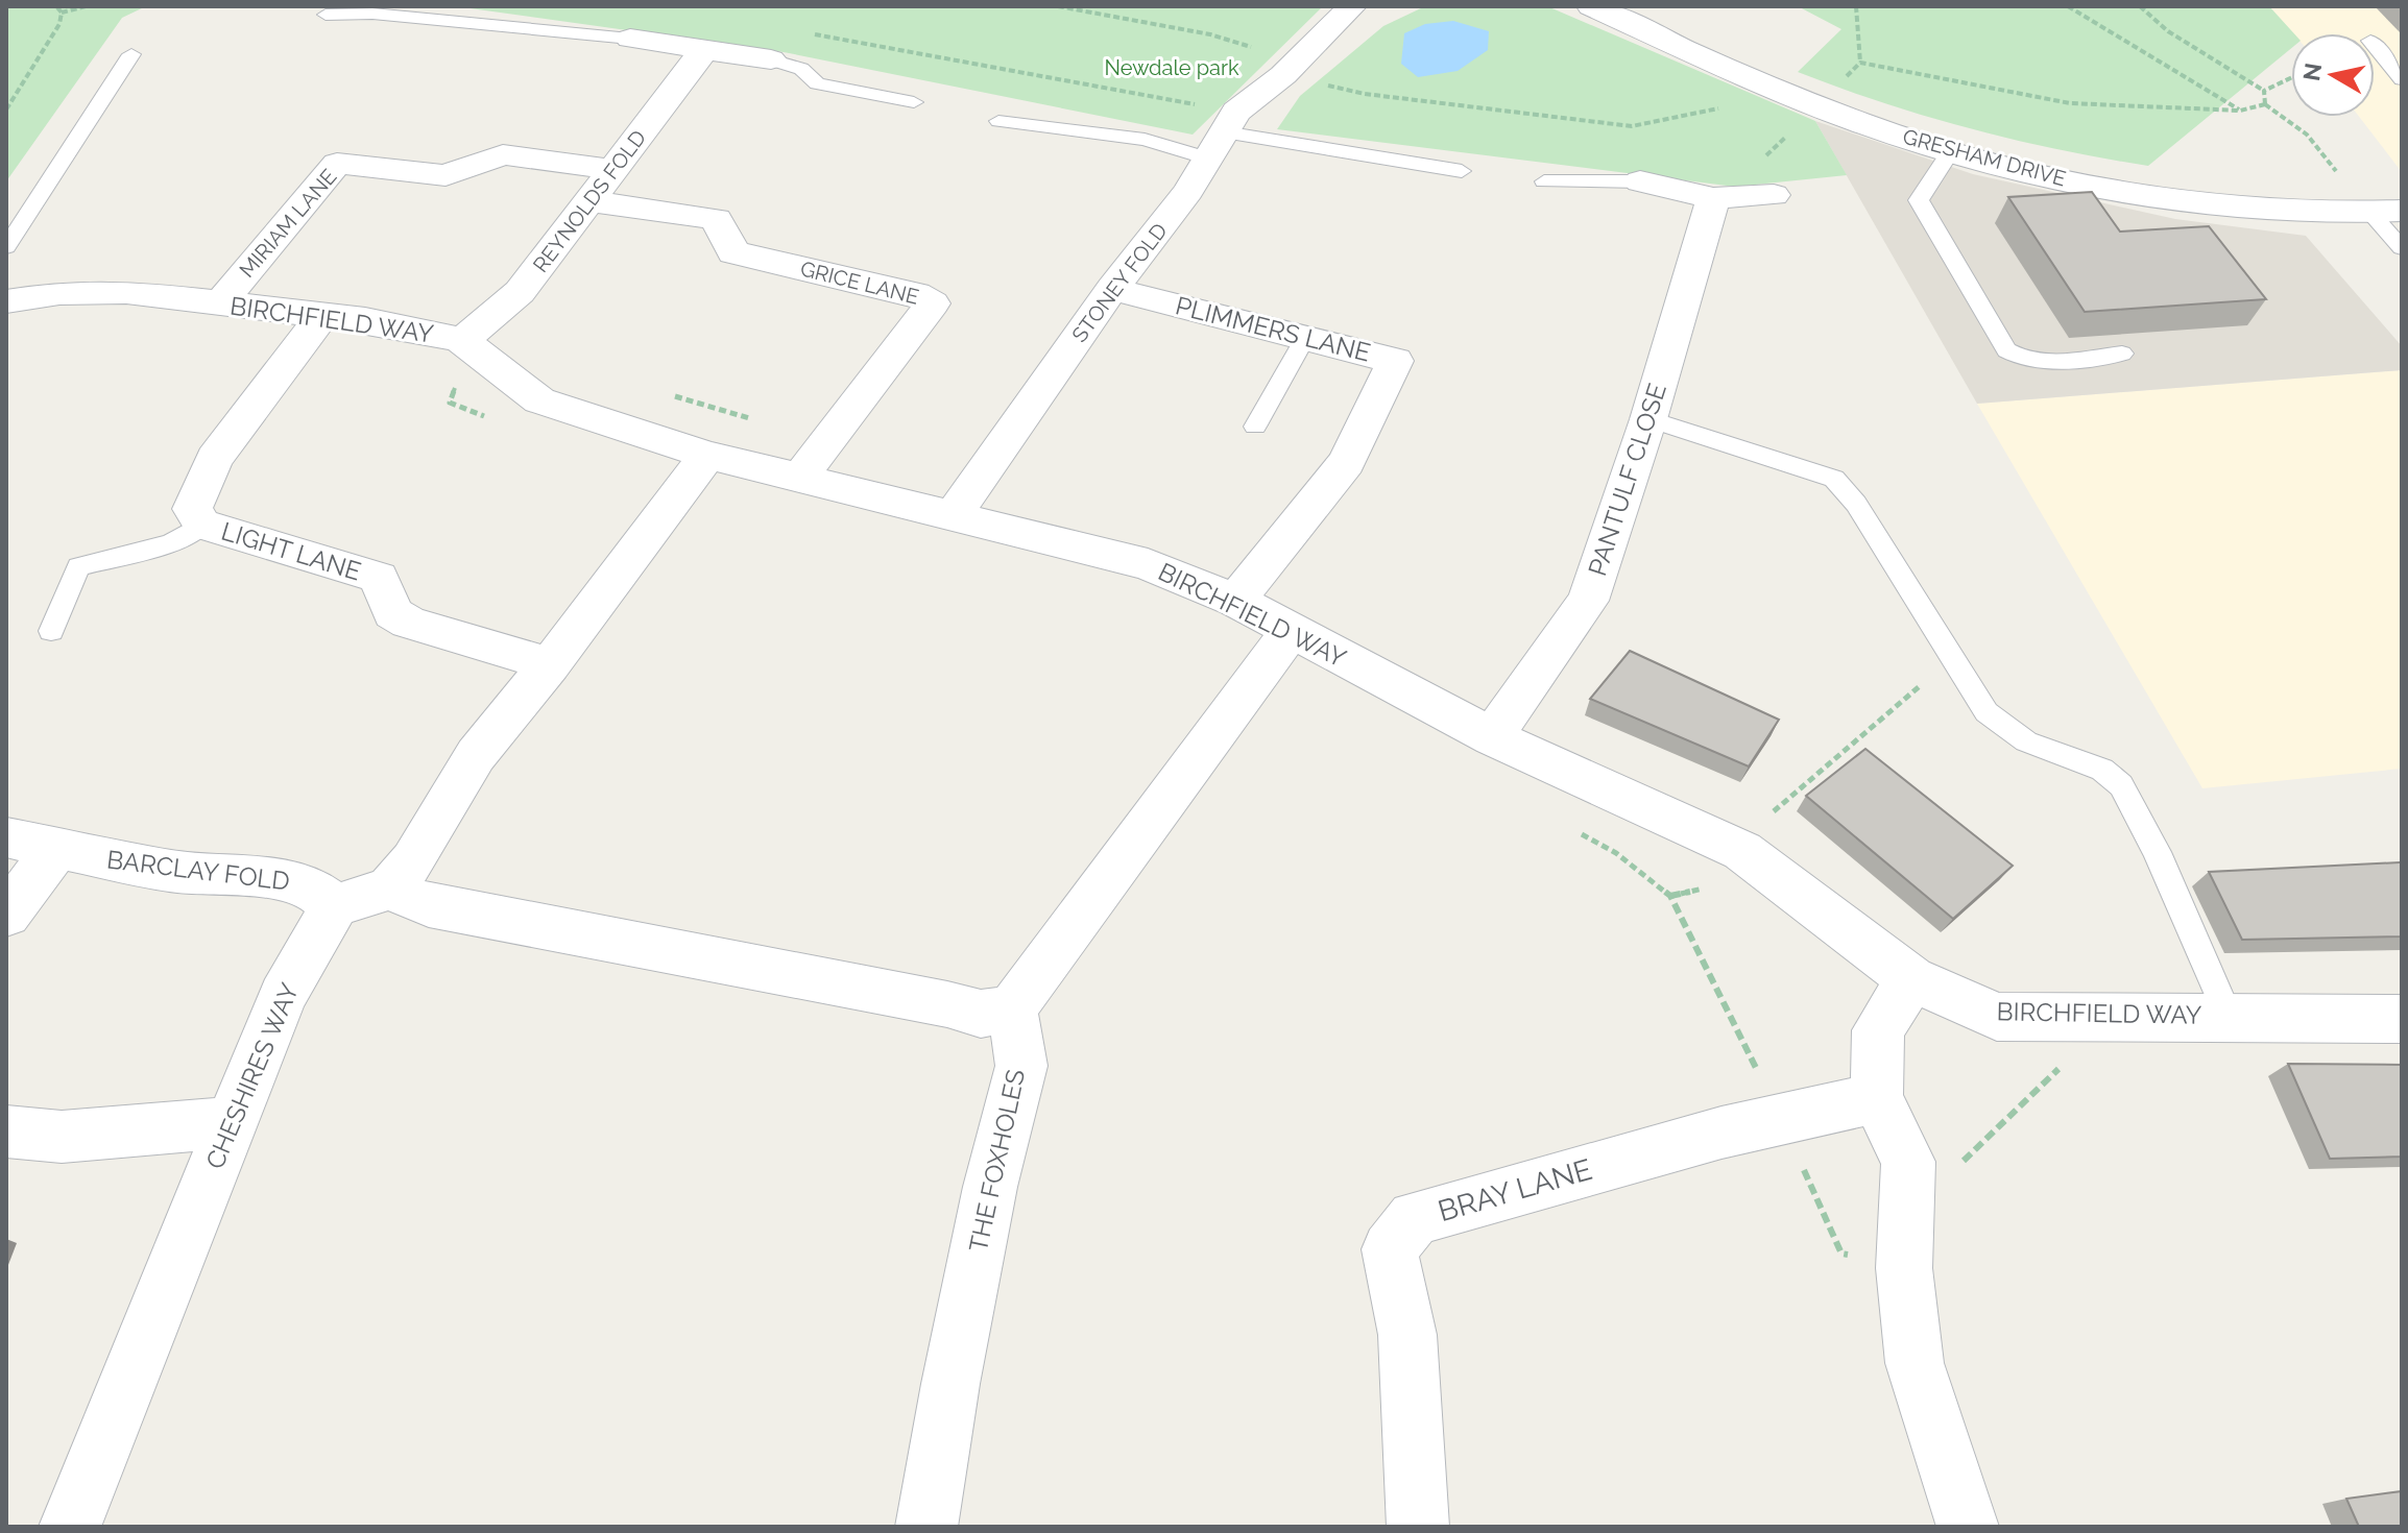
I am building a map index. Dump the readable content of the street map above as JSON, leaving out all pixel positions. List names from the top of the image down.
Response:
{
  "streets": {
    "street": [
      "GRESHAM DRIVE",
      "REYNOLDS FOLD",
      "MIRIAM LANE",
      "GRICE LANE",
      "STONEY FOLD",
      "BIRCHFIELD WAY",
      "PLIMMERS LANE",
      "PANTULF CLOSE",
      "LIGHT LANE",
      "BARCLAY FOLD",
      "CHESHIRES WAY",
      "THE FOXHOLES",
      "BRAY LANE"
    ]
  },
  "crossings": [
    ["REYNOLDS FOLD", "MIRIAM LANE"],
    ["REYNOLDS FOLD", "GRICE LANE"],
    ["REYNOLDS FOLD", "BIRCHFIELD WAY"],
    ["MIRIAM LANE", "BIRCHFIELD WAY"],
    ["GRICE LANE", "BIRCHFIELD WAY"],
    ["STONEY FOLD", "BIRCHFIELD WAY"],
    ["STONEY FOLD", "PLIMMERS LANE"],
    ["BIRCHFIELD WAY", "PLIMMERS LANE"],
    ["BIRCHFIELD WAY", "PANTULF CLOSE"],
    ["BIRCHFIELD WAY", "LIGHT LANE"],
    ["BARCLAY FOLD", "CHESHIRES WAY"]
  ],
  "parks": ["Newdale park"],
  "north": "left"
}
